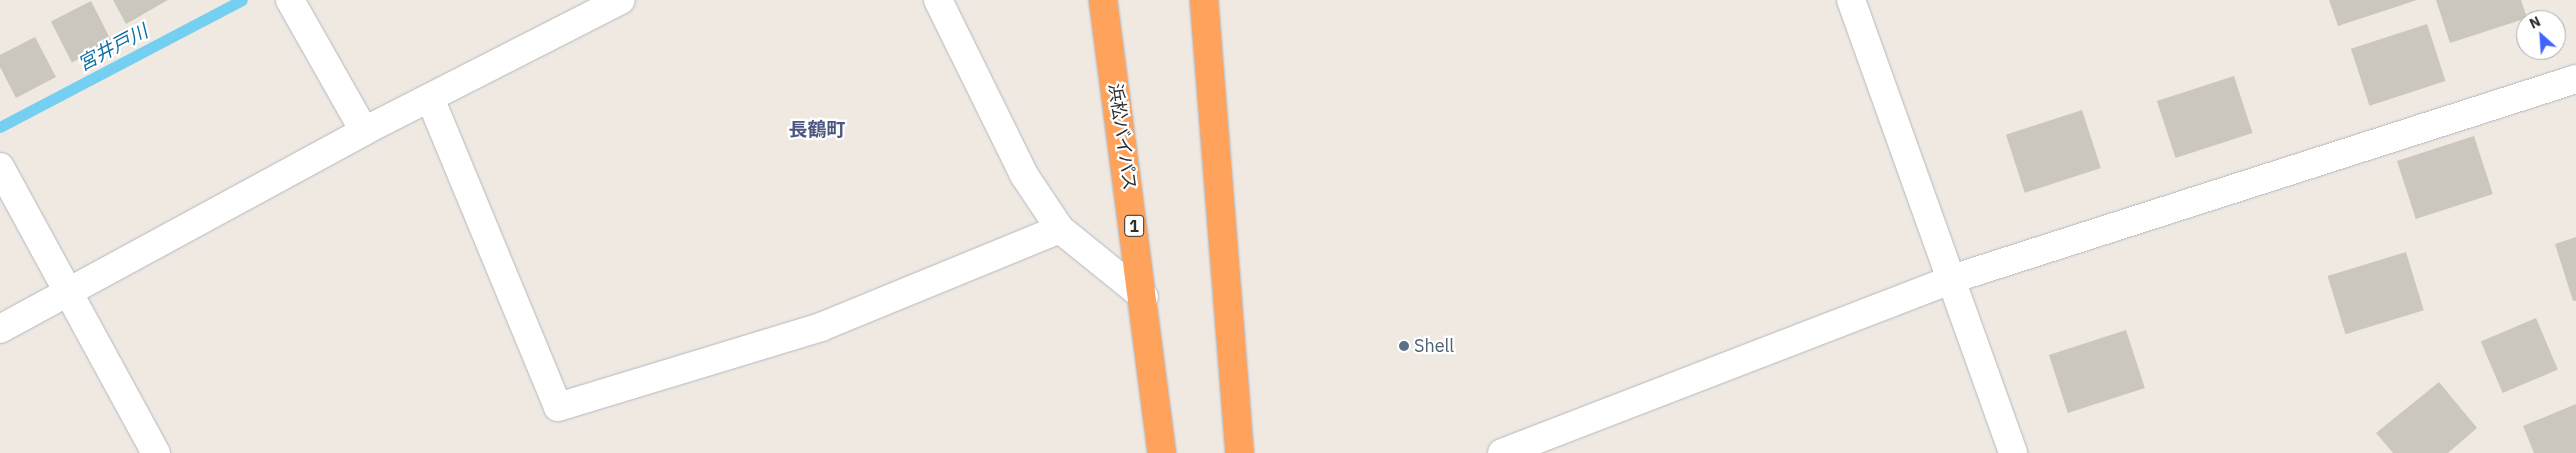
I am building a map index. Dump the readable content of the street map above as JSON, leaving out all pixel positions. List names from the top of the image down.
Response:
{
  "streets": {
    "highway": ["浜松バイパス", "1"]
  },
  "districts": ["長鶴町"],
  "water": ["宮井戸川"],
  "places": ["Shell"],
  "north": "top left"
}
